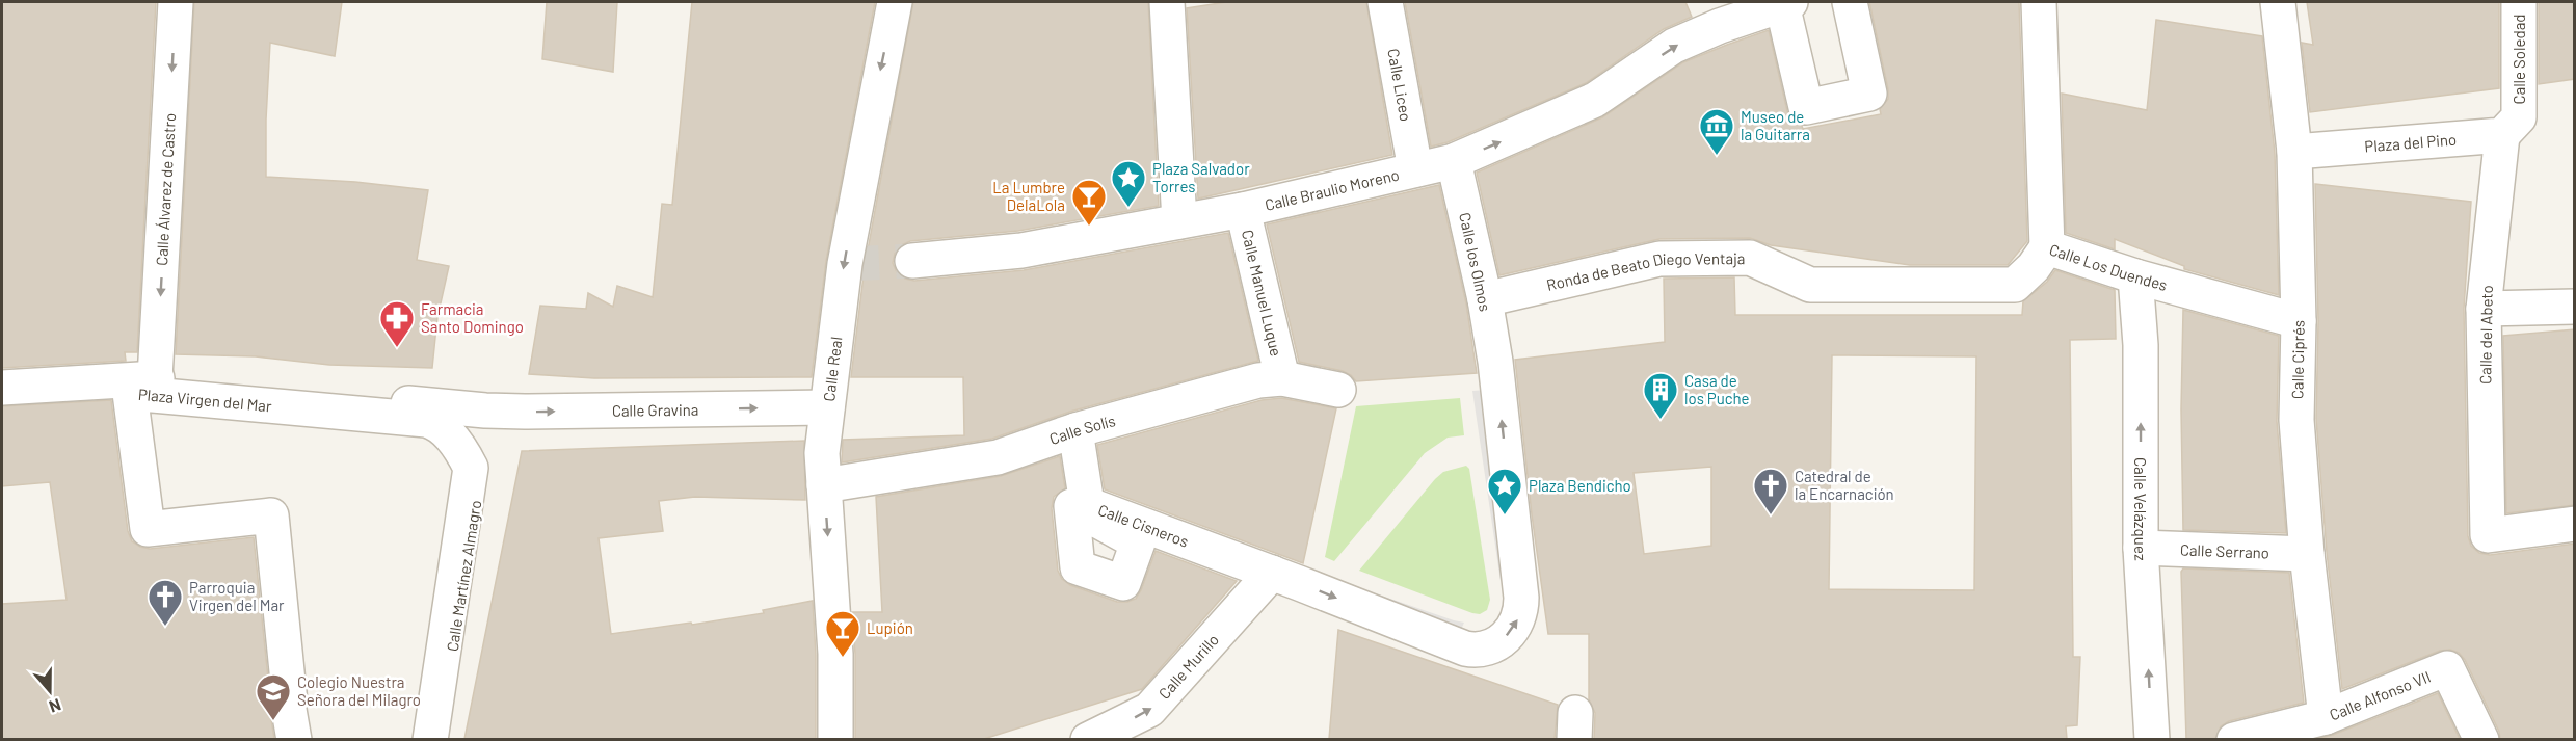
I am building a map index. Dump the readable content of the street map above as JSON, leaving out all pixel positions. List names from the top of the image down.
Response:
{
  "streets": {
    "street": [
      "Calle Soledad",
      "Calle Liceo",
      "Plaza del Pino",
      "Calle Braulio Moreno",
      "Calle Álvarez de Castro",
      "Calle los Olmos",
      "Calle Los Duendes",
      "Ronda de Beato Diego Ventaja",
      "Calle Manuel Luque",
      "Calle del Abeto",
      "Calle Ciprés",
      "Calle Real",
      "Plaza Virgen del Mar",
      "Calle Gravina",
      "Calle Solís",
      "Calle Velázquez",
      "Calle Cisneros",
      "Calle Serrano",
      "Calle Martínez Almagro",
      "Calle Murillo",
      "Calle Alfonso VII"
    ]
  },
  "crossings": [
    ["Calle Soledad", "Plaza del Pino"],
    ["Calle Soledad", "Calle del Abeto"],
    ["Calle Liceo", "Calle Braulio Moreno"],
    ["Plaza del Pino", "Calle del Abeto"],
    ["Plaza del Pino", "Calle Ciprés"],
    ["Calle Braulio Moreno", "Calle los Olmos"],
    ["Calle Braulio Moreno", "Calle Manuel Luque"],
    ["Calle Álvarez de Castro", "Plaza Virgen del Mar"],
    ["Calle los Olmos", "Ronda de Beato Diego Ventaja"],
    ["Calle los Olmos", "Calle Cisneros"],
    ["Calle los Olmos", "Calle Murillo"],
    ["Calle Los Duendes", "Ronda de Beato Diego Ventaja"],
    ["Calle Los Duendes", "Calle Ciprés"],
    ["Calle Los Duendes", "Calle Velázquez"],
    ["Calle Manuel Luque", "Calle Solís"],
    ["Calle Ciprés", "Calle Serrano"],
    ["Calle Ciprés", "Calle Alfonso VII"],
    ["Calle Real", "Calle Gravina"],
    ["Calle Real", "Calle Solís"],
    ["Plaza Virgen del Mar", "Calle Gravina"],
    ["Plaza Virgen del Mar", "Calle Martínez Almagro"],
    ["Calle Gravina", "Calle Martínez Almagro"],
    ["Calle Solís", "Calle Cisneros"],
    ["Calle Velázquez", "Calle Serrano"],
    ["Calle Cisneros", "Calle Murillo"]
  ],
  "one_way": [
    "Calle Álvarez de Castro",
    "Calle Real",
    "Calle Gravina",
    "Calle Velázquez",
    "Calle Murillo"
  ],
  "places": {
    "museum": ["Museo de la Guitarra"],
    "place": ["Plaza Salvador Torres", "Plaza Bendicho"],
    "bar": ["La Lumbre DelaLola", "Lupión"],
    "pharmacy": ["Farmacia Santo Domingo"],
    "building": ["Casa de los Puche"],
    "church": ["Catedral de la Encarnación", "Parroquia Virgen del Mar"],
    "school or university": ["Colegio Nuestra Señora del Milagro"]
  },
  "north": "bottom"
}
